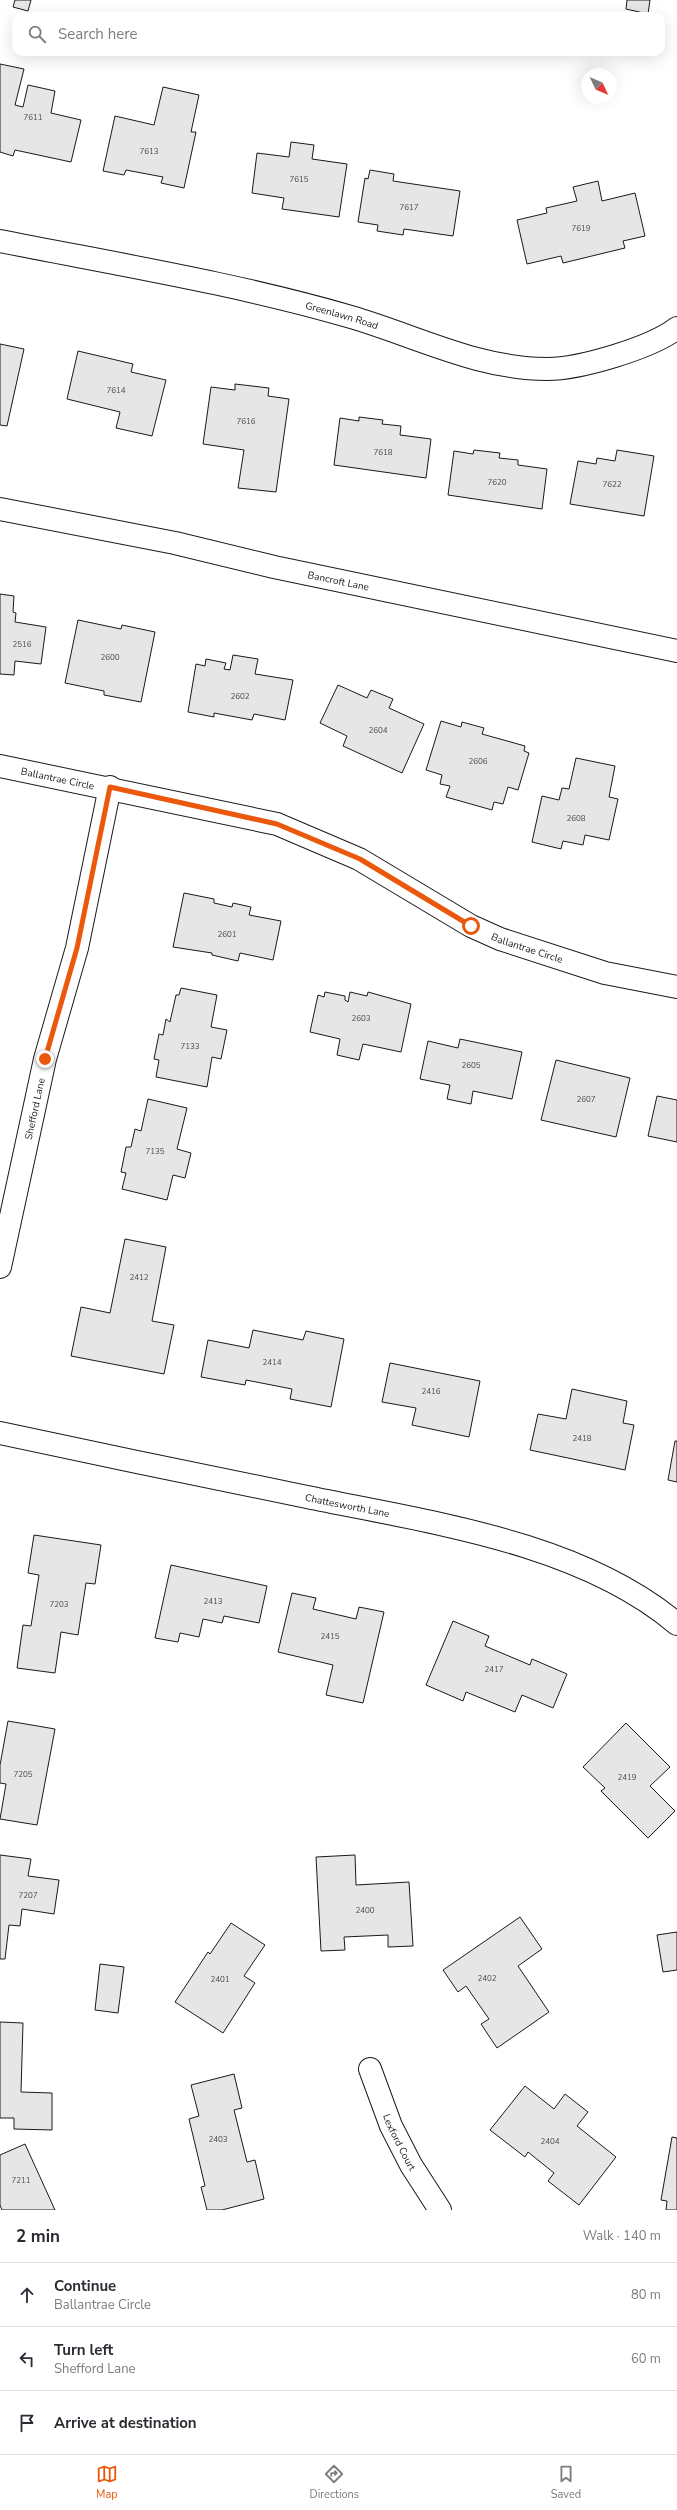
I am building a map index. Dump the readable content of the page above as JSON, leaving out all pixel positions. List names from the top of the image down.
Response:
{
  "streets": {
    "street": [
      "Greenlawn Road",
      "Bancroft Lane",
      "Ballantrae Circle",
      "Shefford Lane",
      "Chattesworth Lane",
      "Lexford Court"
    ]
  },
  "crossings": [
    ["Ballantrae Circle", "Shefford Lane"]
  ],
  "house_numbers": [
    "7611",
    "7613",
    "7615",
    "7617",
    "7619",
    "7614",
    "7616",
    "7618",
    "7620",
    "7622",
    "2516",
    "2600",
    "2602",
    "2604",
    "2606",
    "2608",
    "2601",
    "2603",
    "7133",
    "2605",
    "2607",
    "7135",
    "2412",
    "2414",
    "2416",
    "2418",
    "2413",
    "7203",
    "2415",
    "2417",
    "7205",
    "2419",
    "7207",
    "2400",
    "2402",
    "2401",
    "2403",
    "2404",
    "7211"
  ],
  "north": "bottom right",
  "page": {
    "search": "Search here",
    "heading": ["2 min", "Walk · 140 m"],
    "list": [
      ["Continue", "Ballantrae Circle", "80 m"],
      ["Turn left", "Shefford Lane", "60 m"],
      "Arrive at destination"
    ],
    "nav": ["Map", "Directions", "Saved"]
  }
}
